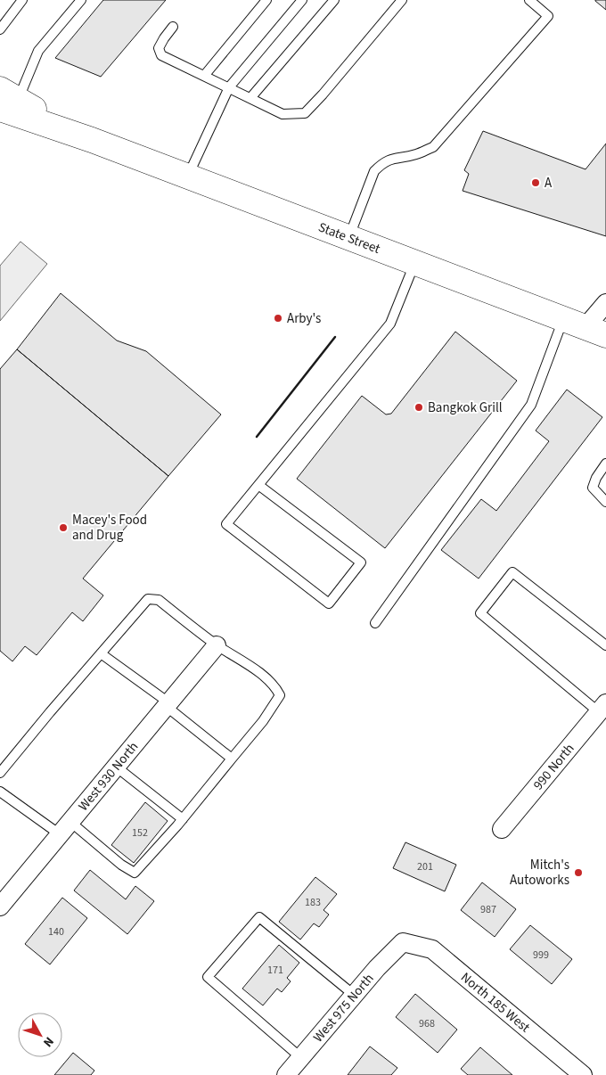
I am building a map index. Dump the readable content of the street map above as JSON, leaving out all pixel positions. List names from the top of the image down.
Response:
{
  "streets": {
    "main road": ["State Street"],
    "street": [
      "990 North",
      "West 930 North",
      "North 185 West",
      "West 975 North"
    ]
  },
  "crossings": [
    ["North 185 West", "West 975 North"]
  ],
  "places": [
    "A",
    "Arby's",
    "Bangkok Grill",
    "Macey's Food and Drug",
    "Mitch's Autoworks"
  ],
  "house_numbers": [
    "152",
    "201",
    "183",
    "987",
    "140",
    "999",
    "171",
    "968"
  ],
  "north": "bottom right"
}
